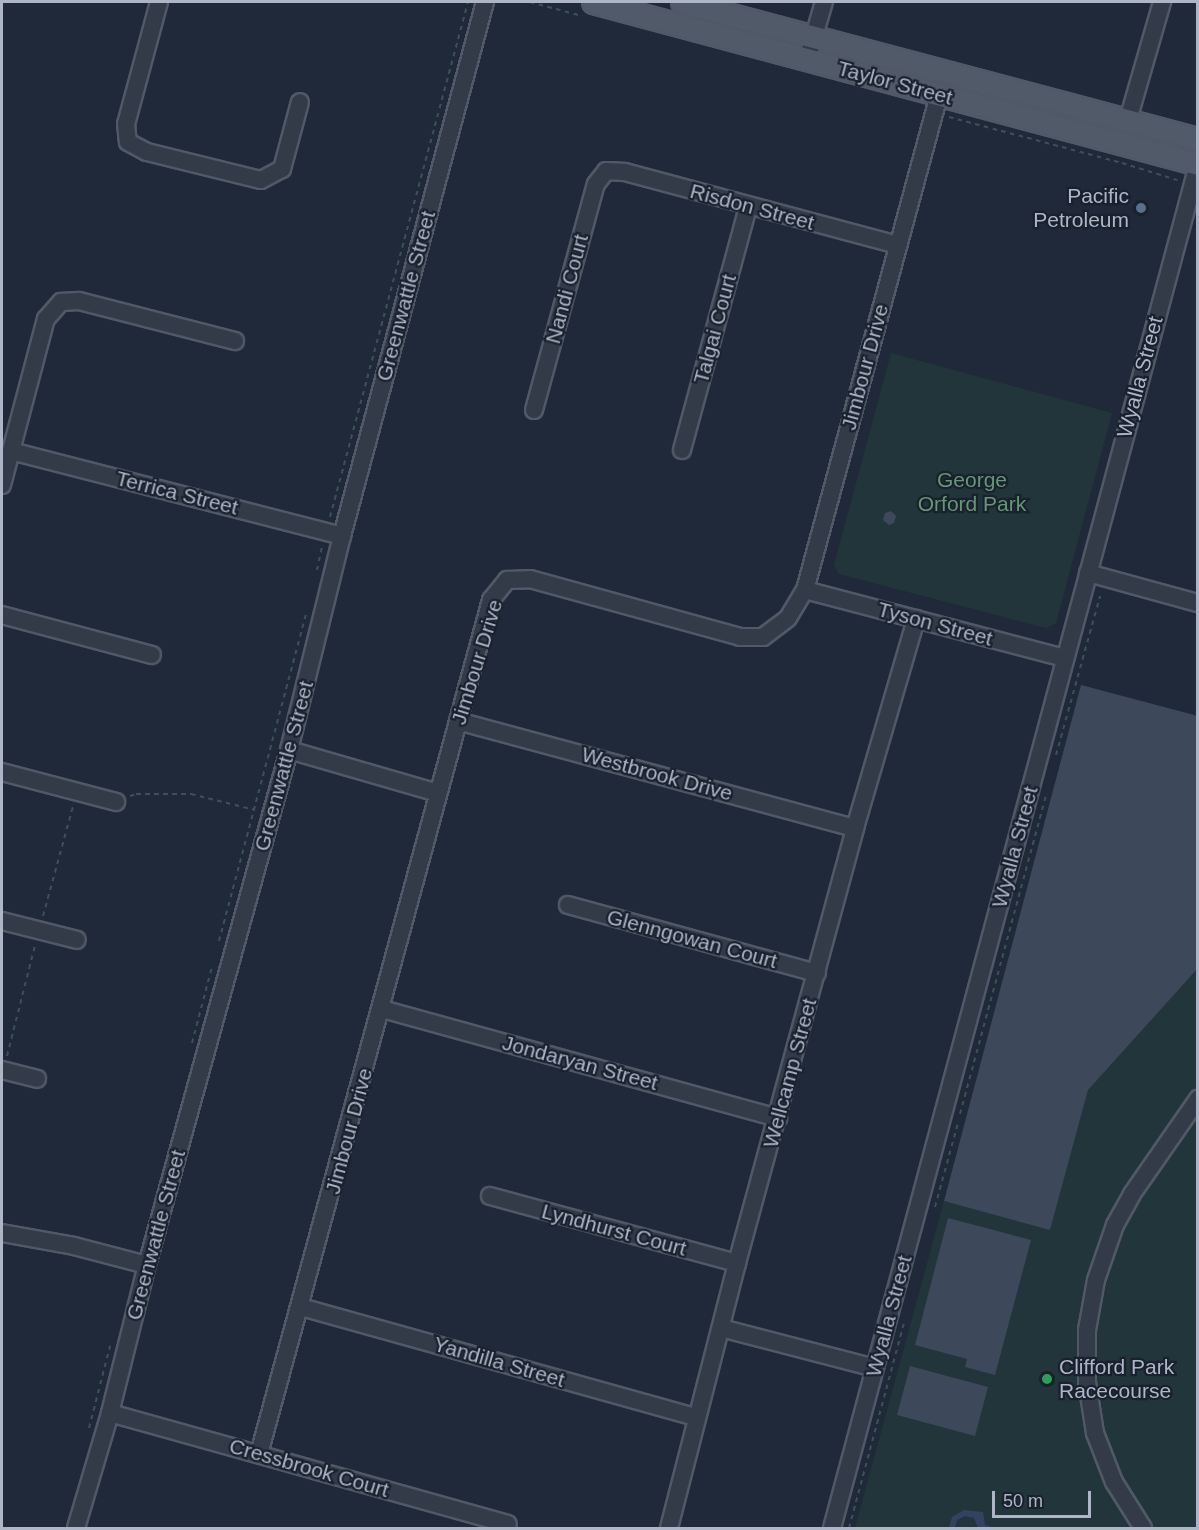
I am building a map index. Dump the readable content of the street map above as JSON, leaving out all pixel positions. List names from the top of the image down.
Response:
{
  "streets": {
    "main road": ["Taylor Street"],
    "street": [
      "Risdon Street",
      "Nandi Court",
      "Greenwattle Street",
      "Talgai Court",
      "Jimbour Drive",
      "Wyalla Street",
      "Terrica Street",
      "Tyson Street",
      "Westbrook Drive",
      "Glenngowan Court",
      "Jondaryan Street",
      "Wellcamp Street",
      "Lyndhurst Court",
      "Yandilla Street",
      "Cressbrook Court"
    ]
  },
  "crossings": [
    ["Taylor Street", "Jimbour Drive"],
    ["Taylor Street", "Wyalla Street"],
    ["Risdon Street", "Nandi Court"],
    ["Risdon Street", "Talgai Court"],
    ["Risdon Street", "Jimbour Drive"],
    ["Greenwattle Street", "Terrica Street"],
    ["Greenwattle Street", "Cressbrook Court"],
    ["Jimbour Drive", "Tyson Street"],
    ["Jimbour Drive", "Westbrook Drive"],
    ["Jimbour Drive", "Jondaryan Street"],
    ["Jimbour Drive", "Yandilla Street"],
    ["Jimbour Drive", "Cressbrook Court"],
    ["Wyalla Street", "Tyson Street"],
    ["Tyson Street", "Wellcamp Street"],
    ["Westbrook Drive", "Wellcamp Street"],
    ["Glenngowan Court", "Wellcamp Street"],
    ["Jondaryan Street", "Wellcamp Street"],
    ["Wellcamp Street", "Lyndhurst Court"],
    ["Wellcamp Street", "Yandilla Street"]
  ],
  "parks": ["George Orford Park"],
  "places": ["Pacific Petroleum", "Clifford Park Racecourse"],
  "scale_bar": "50 m"
}
